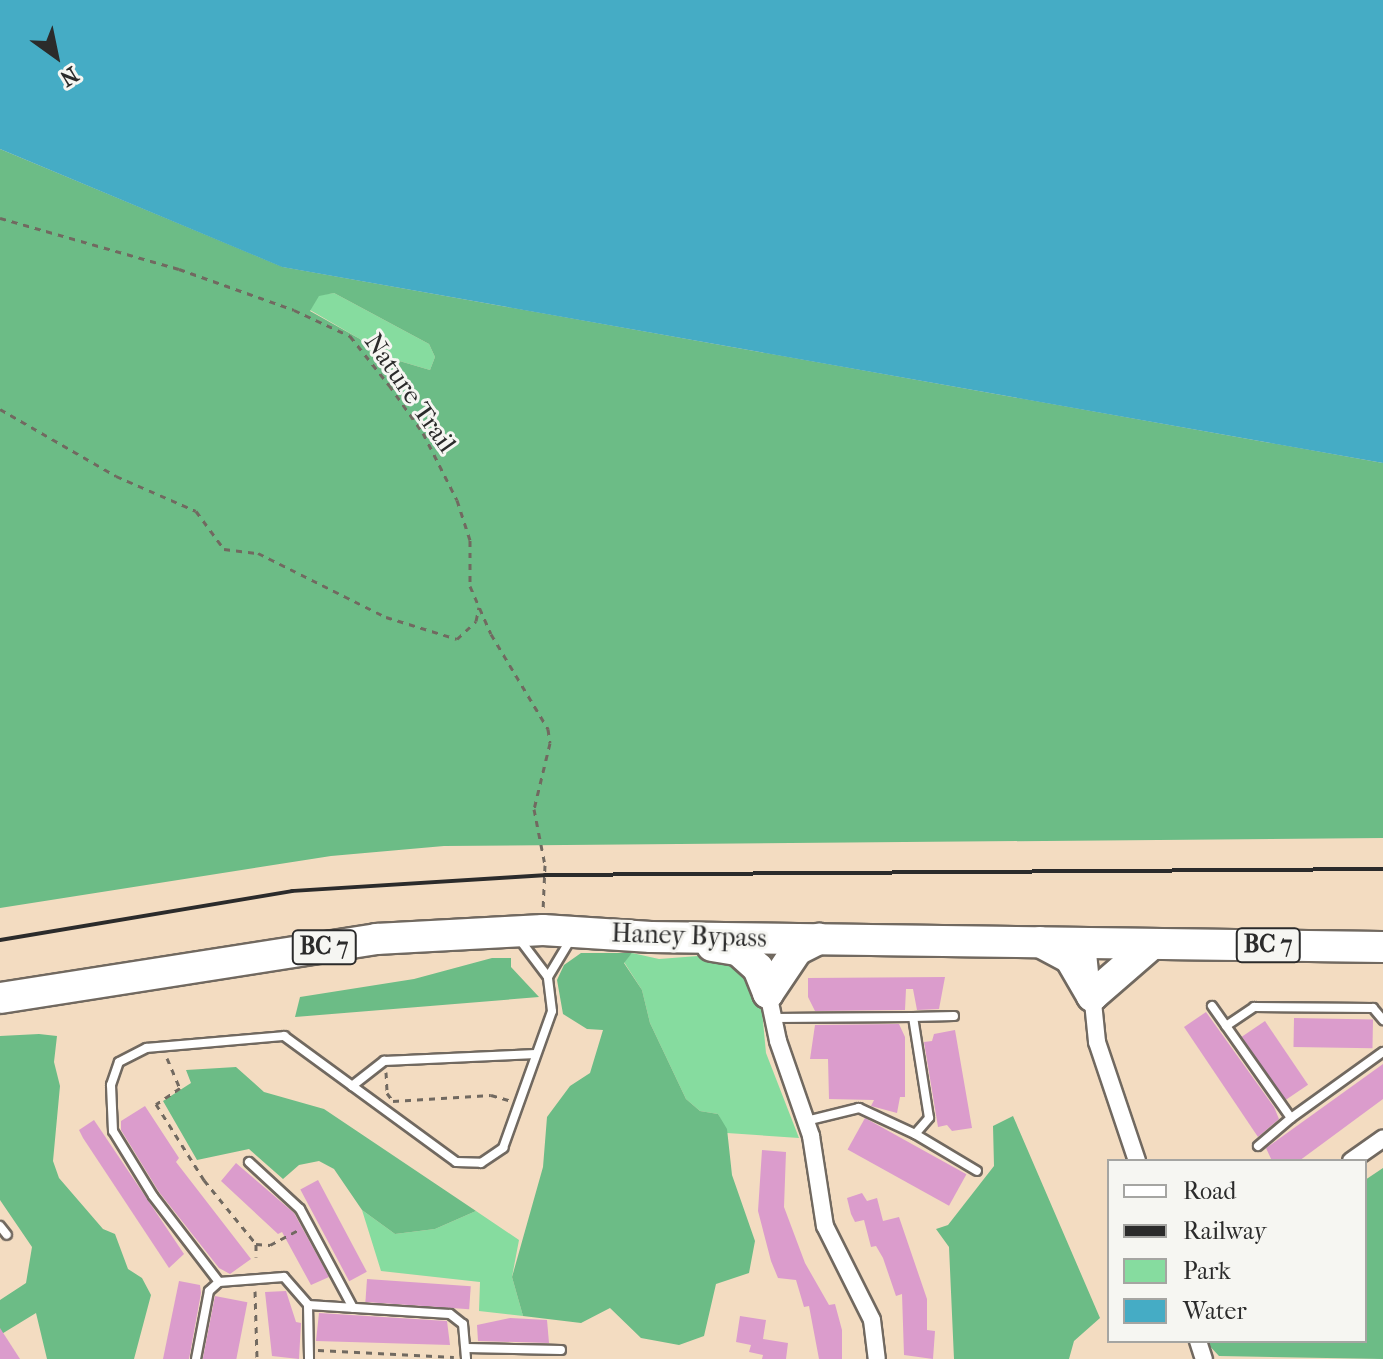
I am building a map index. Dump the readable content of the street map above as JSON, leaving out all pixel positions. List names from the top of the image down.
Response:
{
  "streets": {
    "highway": ["Haney Bypass", "BC 7"],
    "path": ["Nature Trail"]
  },
  "crossings": [
    ["Nature Trail", "Haney Bypass"]
  ],
  "legend": [
    "Road",
    "Railway",
    "Park",
    "Water"
  ],
  "north": "bottom right"
}
